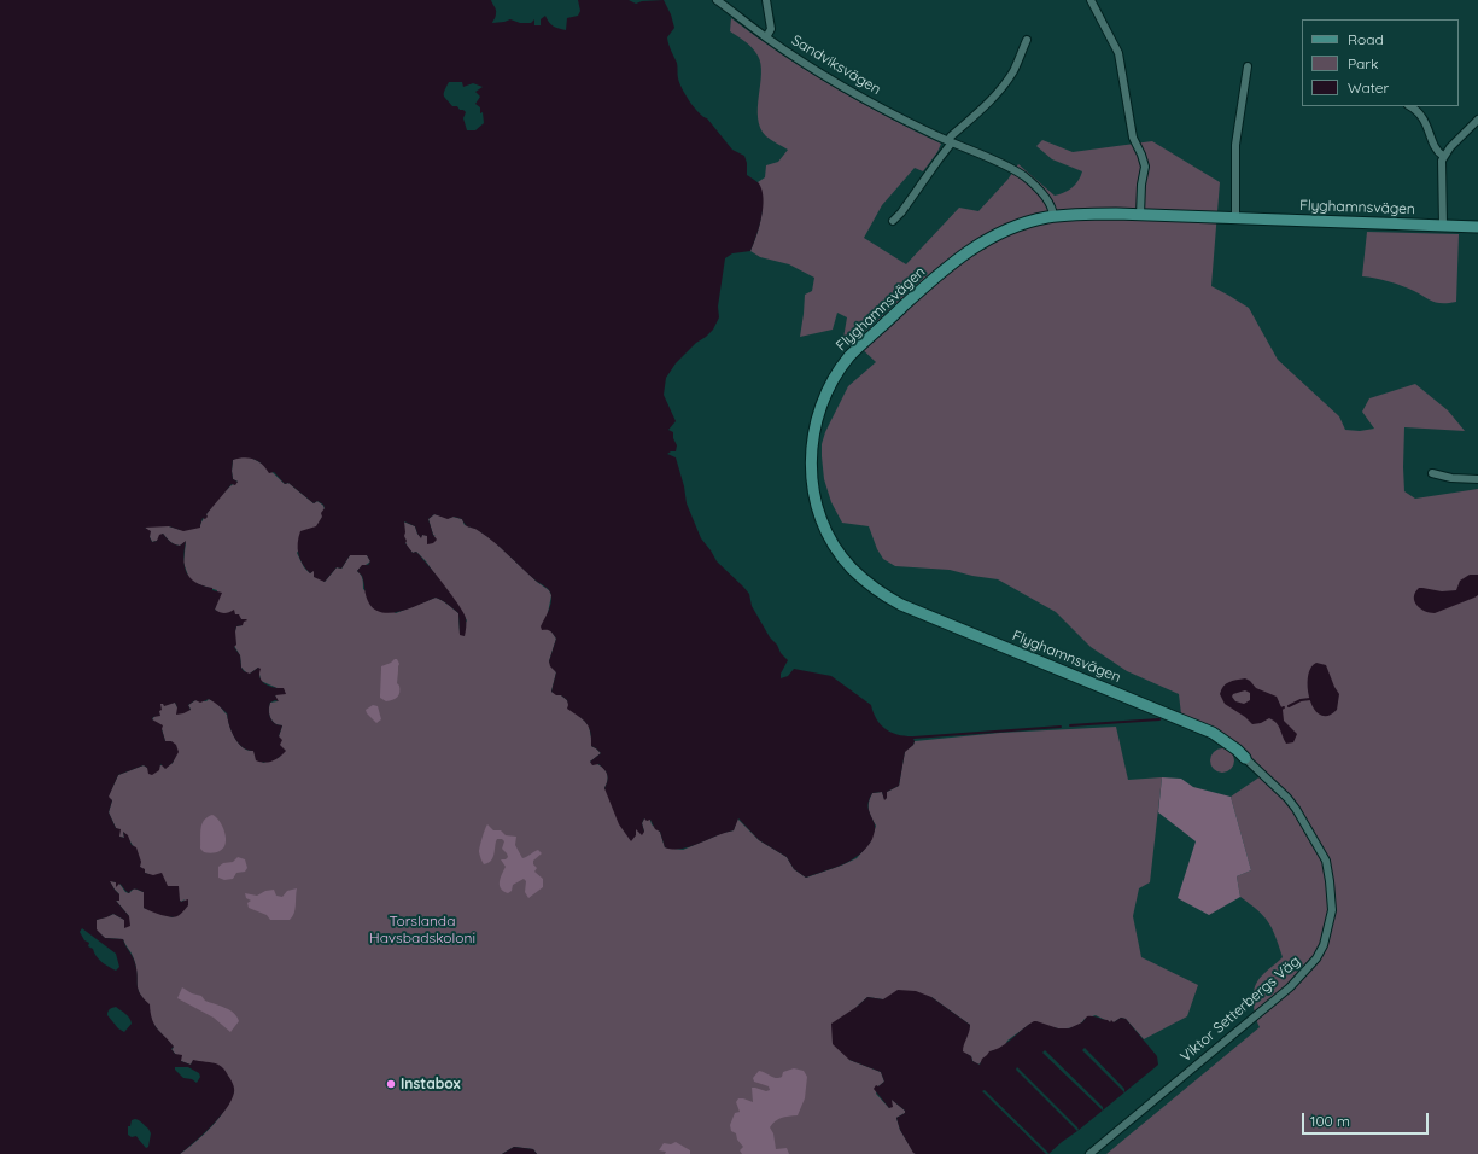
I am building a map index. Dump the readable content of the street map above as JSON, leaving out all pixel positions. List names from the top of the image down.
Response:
{
  "streets": {
    "street": ["Sandviksvägen", "Flyghamnsvägen", "Viktor Setterbergs Väg"]
  },
  "crossings": [
    ["Sandviksvägen", "Flyghamnsvägen"],
    ["Flyghamnsvägen", "Viktor Setterbergs Väg"]
  ],
  "parks": ["Torslanda Havsbadskoloni"],
  "places": ["Instabox"],
  "legend": ["Road", "Park", "Water"],
  "scale_bar": "100 m"
}
